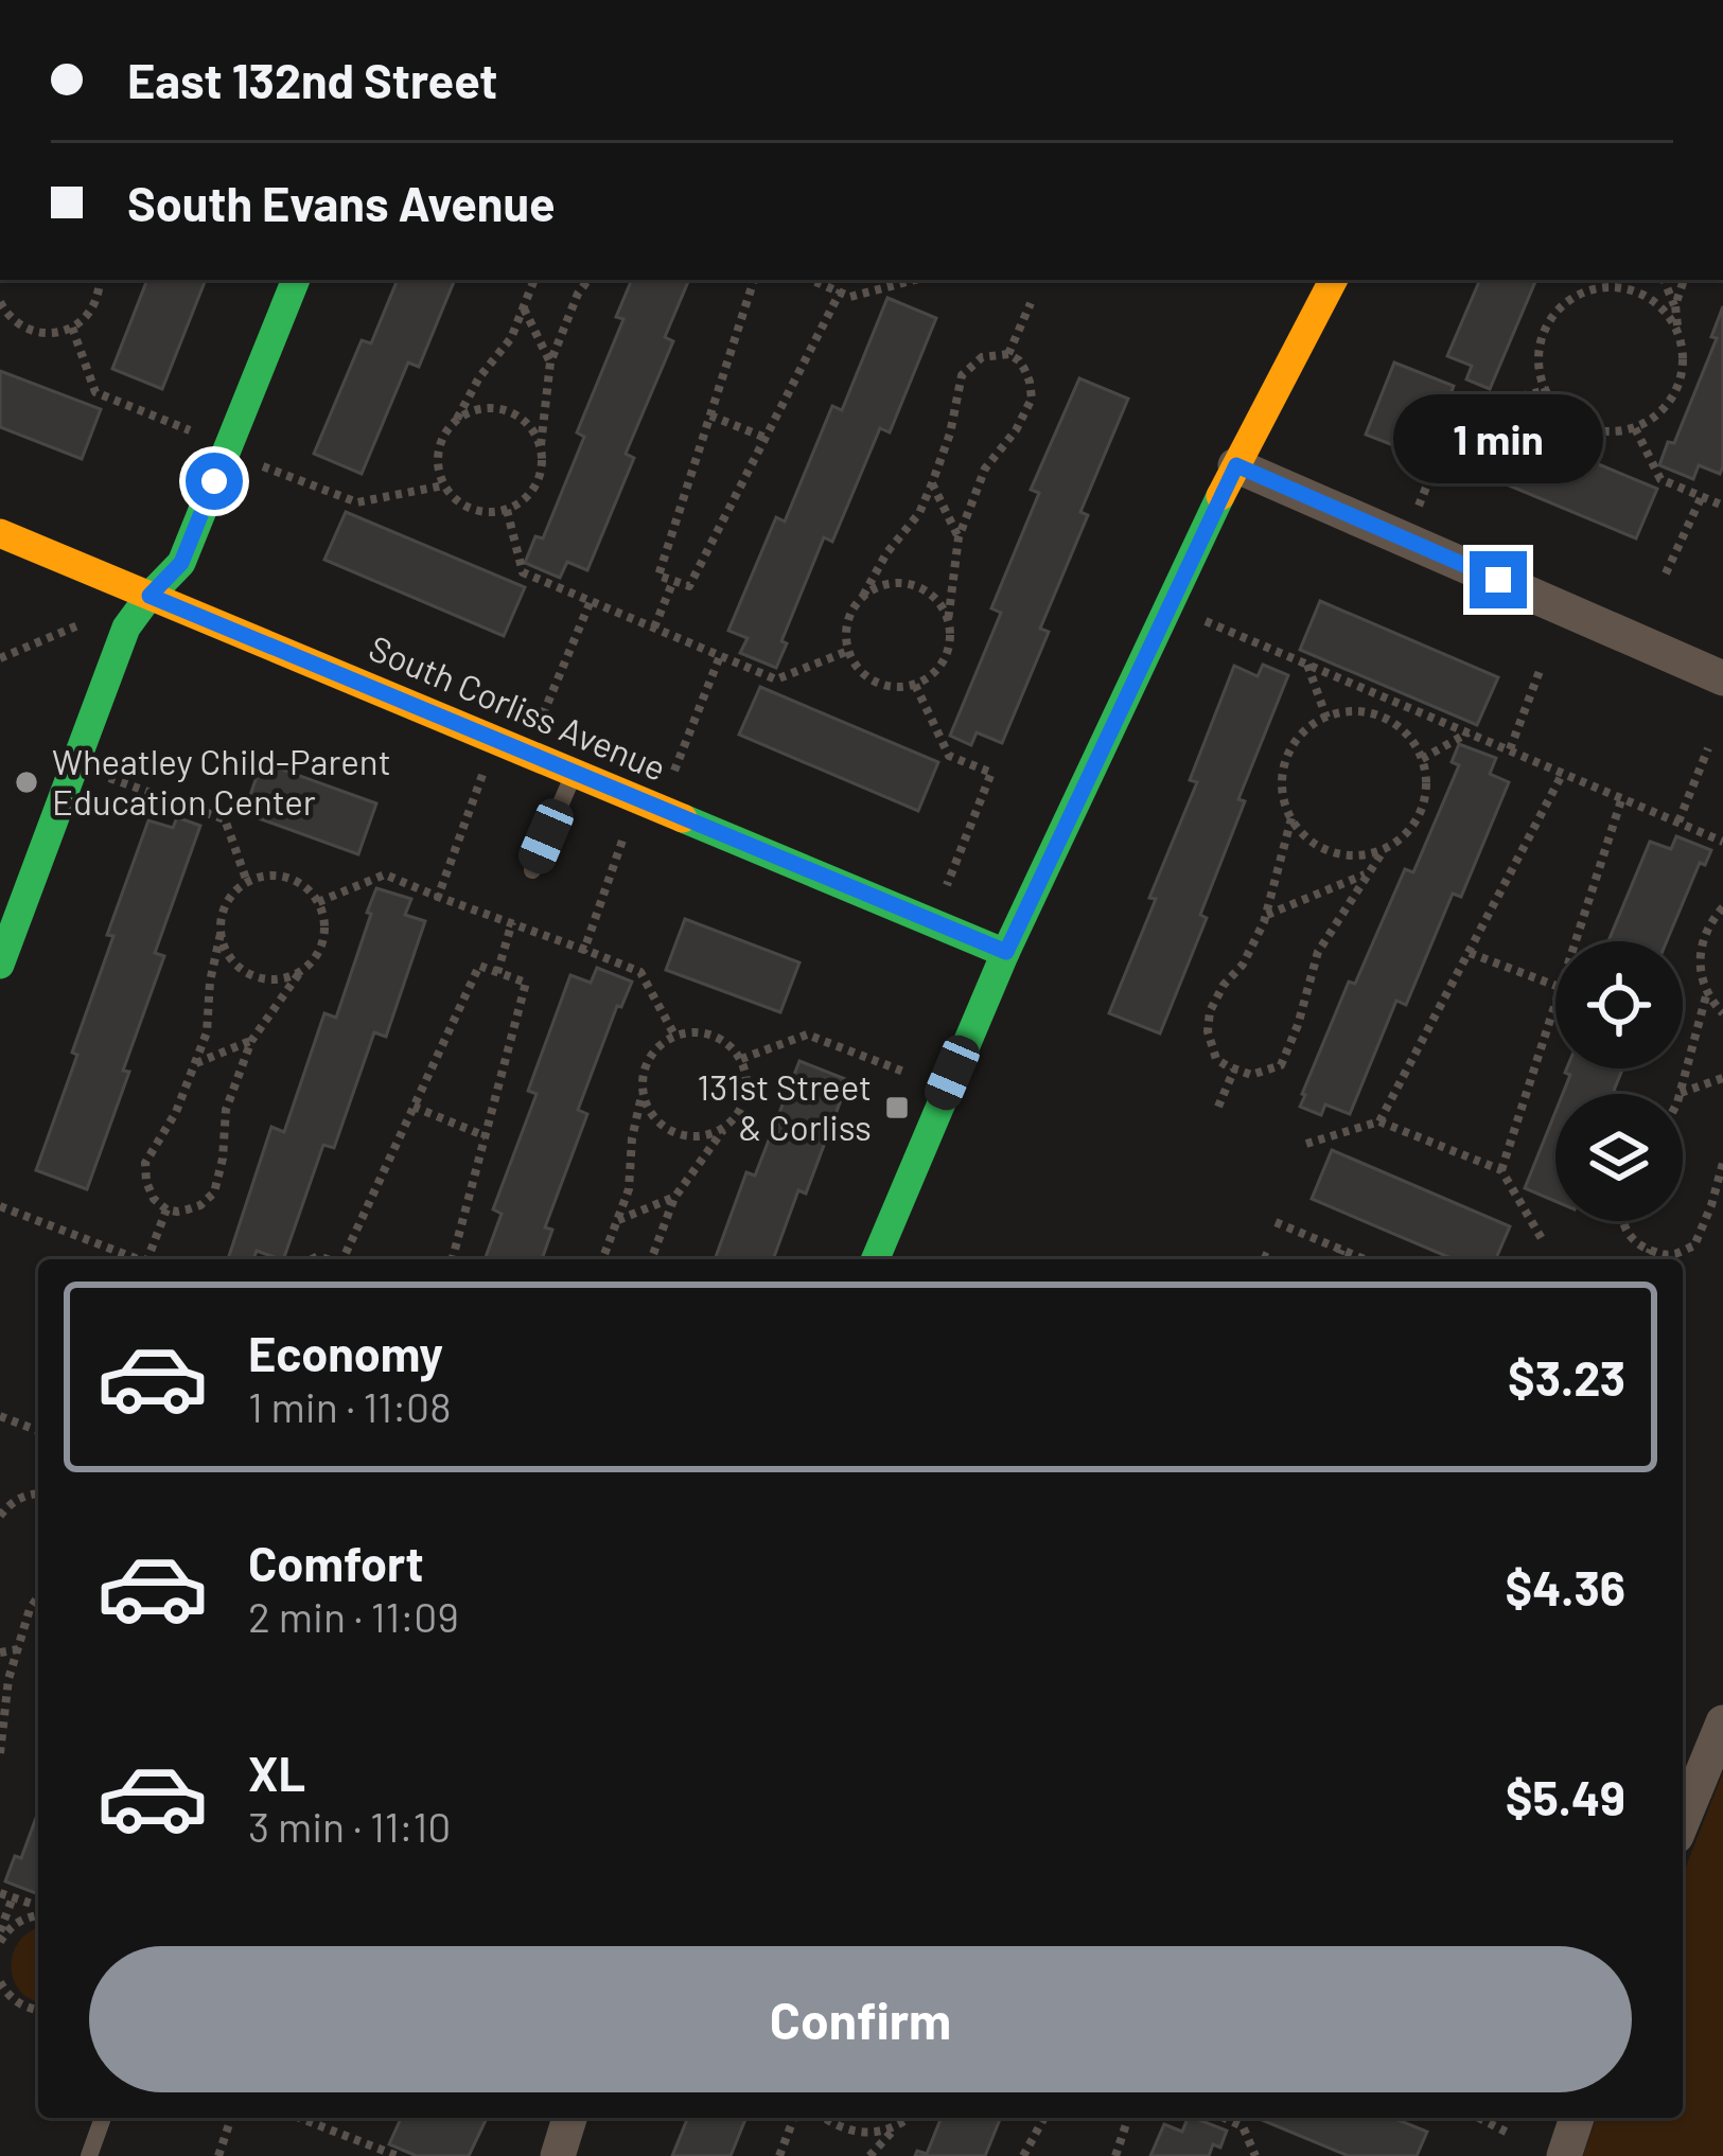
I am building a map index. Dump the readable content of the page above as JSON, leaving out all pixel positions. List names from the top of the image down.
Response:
{
  "streets": {
    "street": ["South Corliss Avenue"]
  },
  "places": {
    "other": ["Wheatley Child-Parent Education Center"],
    "transit": ["131st Street & Corliss"]
  },
  "page": {
    "banner": ["East 132nd Street", "South Evans Avenue"],
    "bubble": "1 min",
    "list": [
      {
        "name": "Economy",
        "note": "1 min · 11:08",
        "value": "$3.23"
      },
      {
        "name": "Comfort",
        "note": "2 min · 11:09",
        "value": "$4.36"
      },
      {
        "name": "XL",
        "note": "3 min · 11:10",
        "value": "$5.49"
      }
    ],
    "buttons": "Confirm"
  }
}
